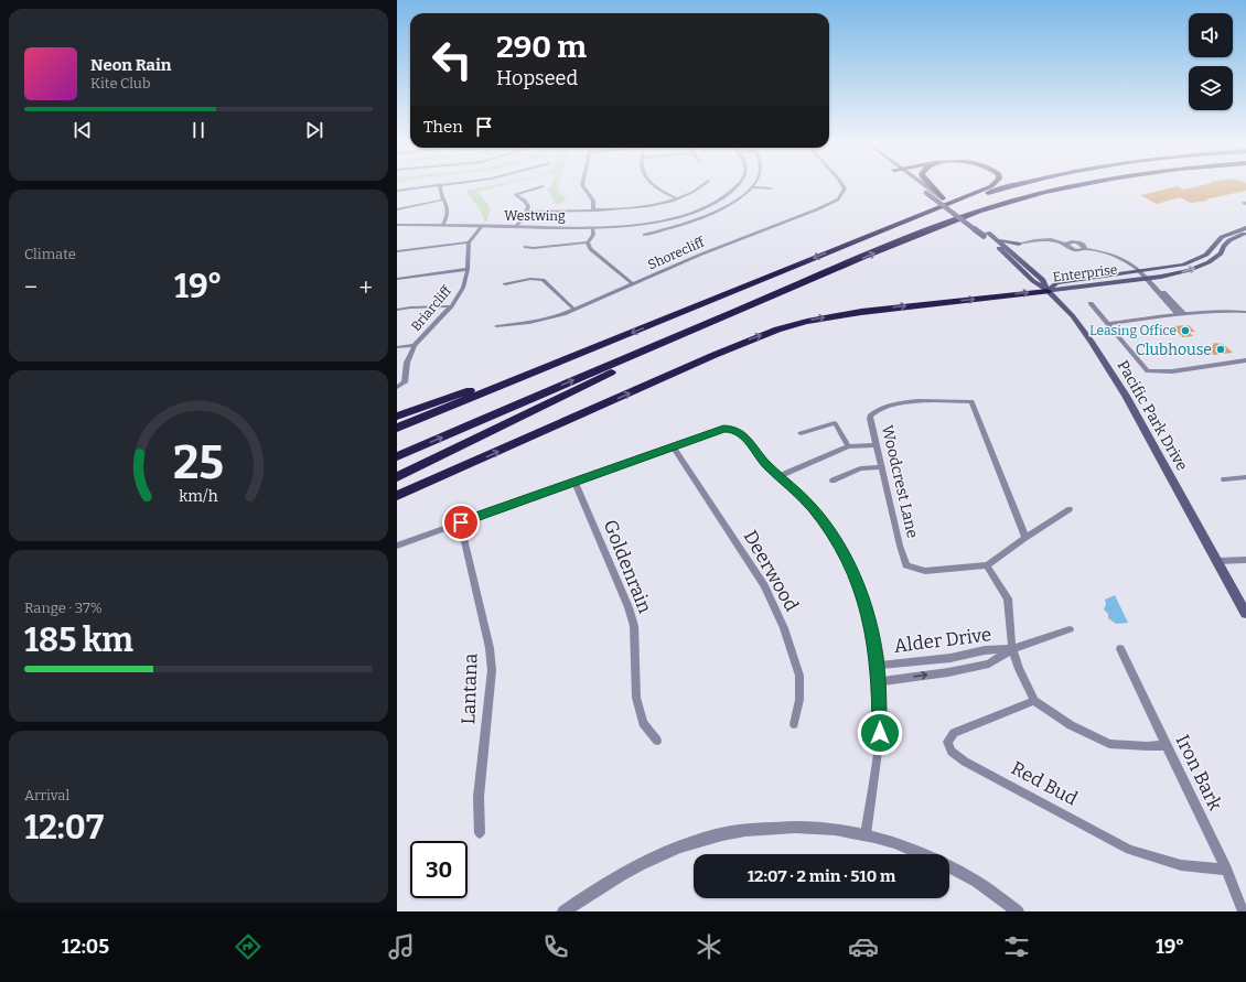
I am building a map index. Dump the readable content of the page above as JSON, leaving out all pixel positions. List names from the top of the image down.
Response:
{
  "streets": {
    "main road": ["Enterprise", "Pacific Park Drive"],
    "street": [
      "Westwing",
      "Shorecliff",
      "Briarcliff",
      "Woodcrest Lane",
      "Goldenrain",
      "Deerwood",
      "Alder Drive",
      "Lantana",
      "Iron Bark",
      "Red Bud"
    ]
  },
  "crossings": [
    ["Enterprise", "Pacific Park Drive"],
    ["Iron Bark", "Red Bud"]
  ],
  "places": ["Leasing Office", "Clubhouse"],
  "page": {
    "turn": ["290 m", "Hopseed"],
    "song": ["Neon Rain", "Kite Club"],
    "then": "Then",
    "tile": [
      "Climate",
      ["Range · 37%", "185 km"],
      ["Arrival", "12:07"]
    ],
    "heat": ["−", "19°", "+"],
    "limit": "30",
    "trip": "12:07 · 2 min · 510 m",
    "tabs": ["12:05", "19°"],
    "gauge": ["25", "km/h"]
  }
}
